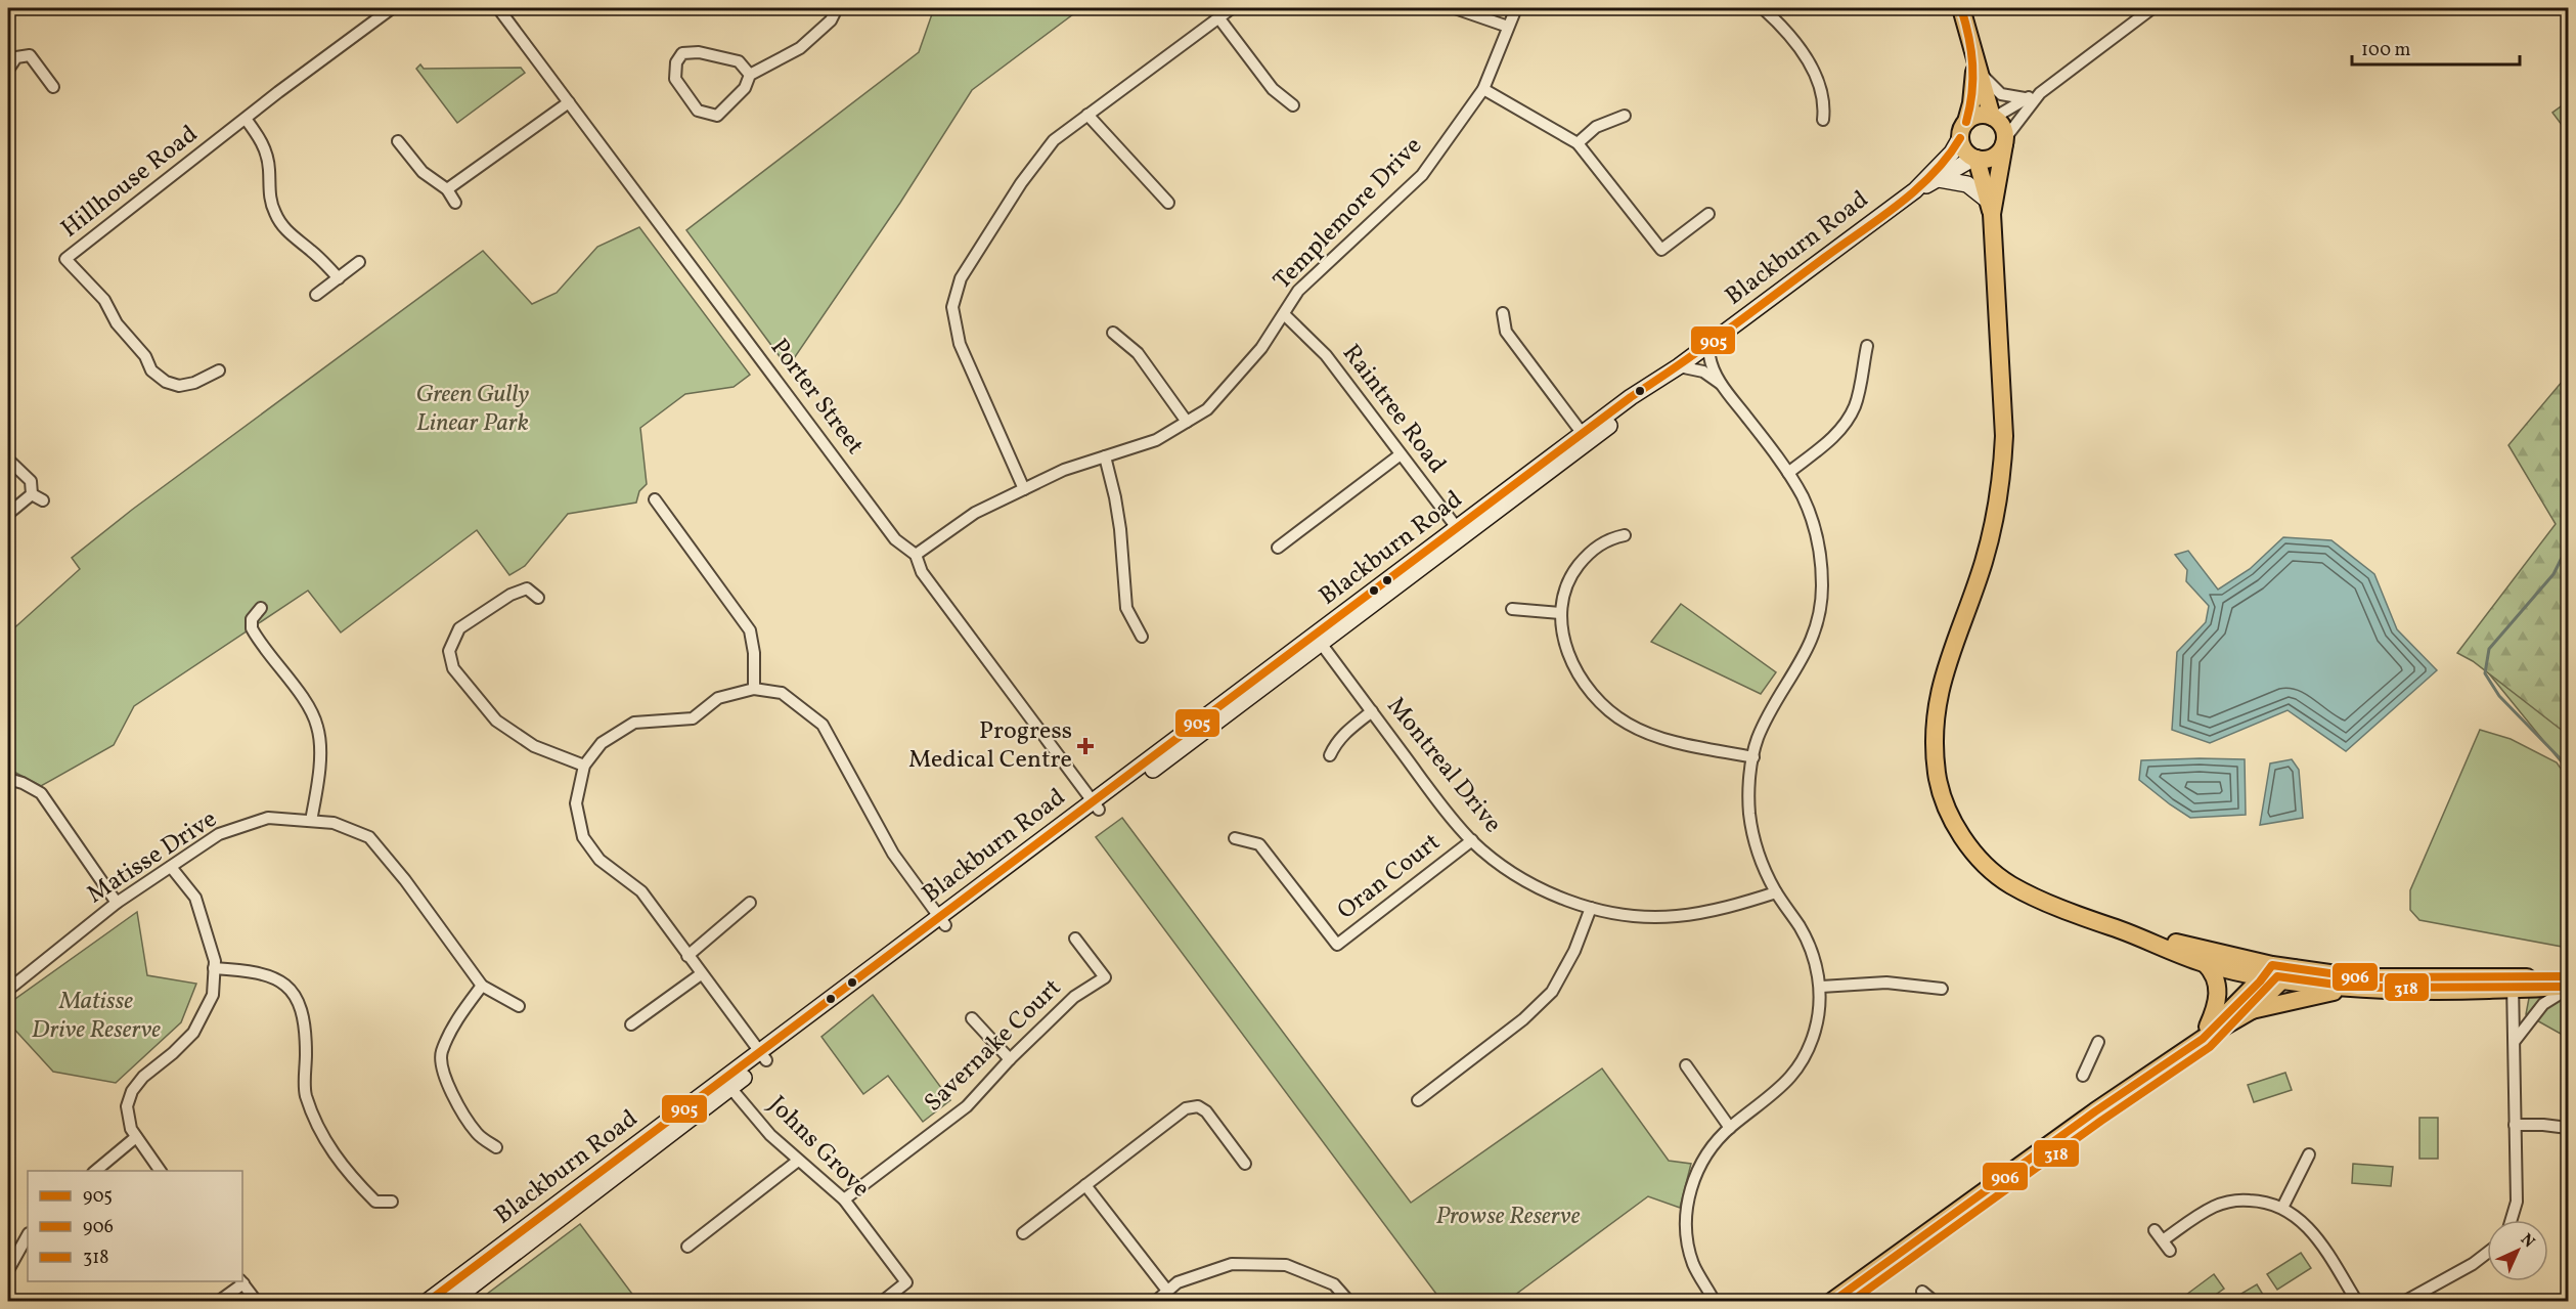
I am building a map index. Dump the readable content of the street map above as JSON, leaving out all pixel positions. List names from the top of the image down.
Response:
{
  "streets": {
    "main road": ["Blackburn Road"],
    "street": [
      "Hillhouse Road",
      "Templemore Drive",
      "Porter Street",
      "Raintree Road",
      "Montreal Drive",
      "Matisse Drive",
      "Oran Court",
      "Savernake Court",
      "Johns Grove"
    ]
  },
  "crossings": [
    ["Templemore Drive", "Porter Street"],
    ["Templemore Drive", "Raintree Road"],
    ["Blackburn Road", "Porter Street"],
    ["Blackburn Road", "Raintree Road"],
    ["Blackburn Road", "Montreal Drive"],
    ["Blackburn Road", "Johns Grove"],
    ["Montreal Drive", "Oran Court"],
    ["Savernake Court", "Johns Grove"]
  ],
  "parks": ["Green Gully Linear Park", "Matisse Drive Reserve", "Prowse Reserve"],
  "places": {
    "health": ["Progress Medical Centre"]
  },
  "lines": ["transit line 905", "transit line 906", "transit line 318"],
  "legend": ["905", "906", "318"],
  "scale_bar": "100 m",
  "north": "top right"
}
